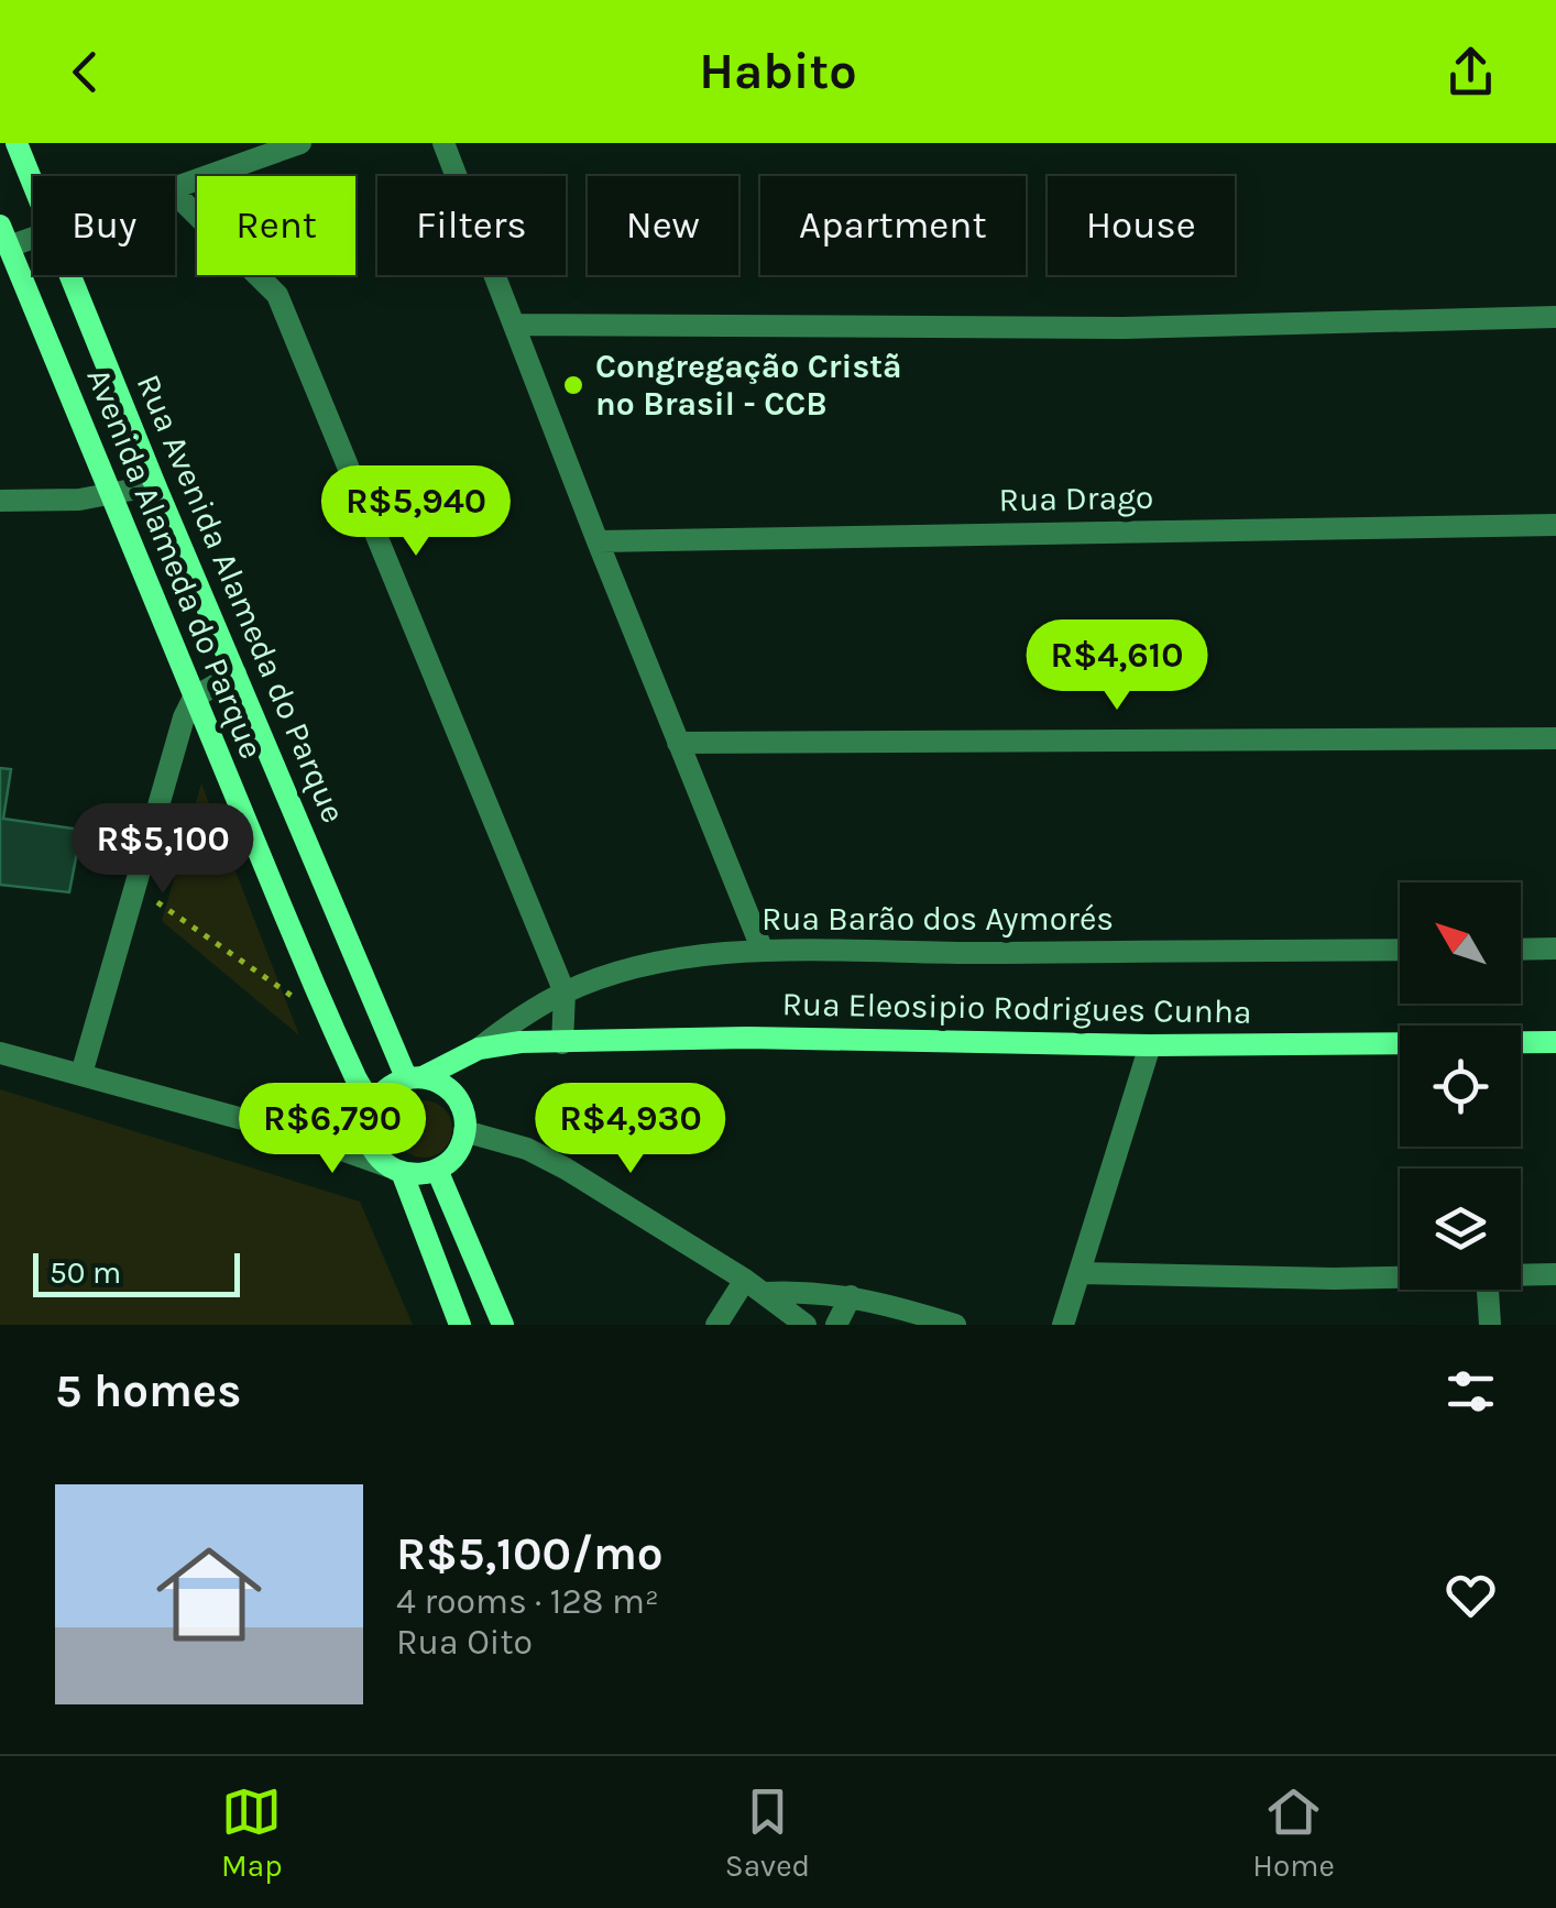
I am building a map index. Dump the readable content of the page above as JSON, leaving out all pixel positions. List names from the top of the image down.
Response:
{
  "streets": {
    "street": [
      "Rua Drago",
      "Avenida Alameda do Parque",
      "Rua Avenida Alameda do Parque",
      "Rua Barão dos Aymorés",
      "Rua Eleosipio Rodrigues Cunha"
    ]
  },
  "crossings": [
    ["Avenida Alameda do Parque", "Rua Avenida Alameda do Parque"],
    ["Rua Barão dos Aymorés", "Rua Eleosipio Rodrigues Cunha"]
  ],
  "places": ["Congregação Cristã no Brasil - CCB"],
  "scale_bar": "50 m",
  "north": "top left",
  "page": {
    "header": "Habito",
    "chip": [
      "Buy",
      "Rent",
      "Filters",
      "New",
      "Apartment",
      "House"
    ],
    "price": [
      "R$5,940",
      "R$4,610",
      "R$5,100",
      "R$6,790",
      "R$4,930"
    ],
    "scale": "50 m",
    "heading": "5 homes",
    "list": [
      {
        "name": "R$5,100/mo",
        "note": "4 rooms · 128 m² · Rua Oito"
      }
    ],
    "tabs": ["Map", "Saved", "Home"]
  }
}
